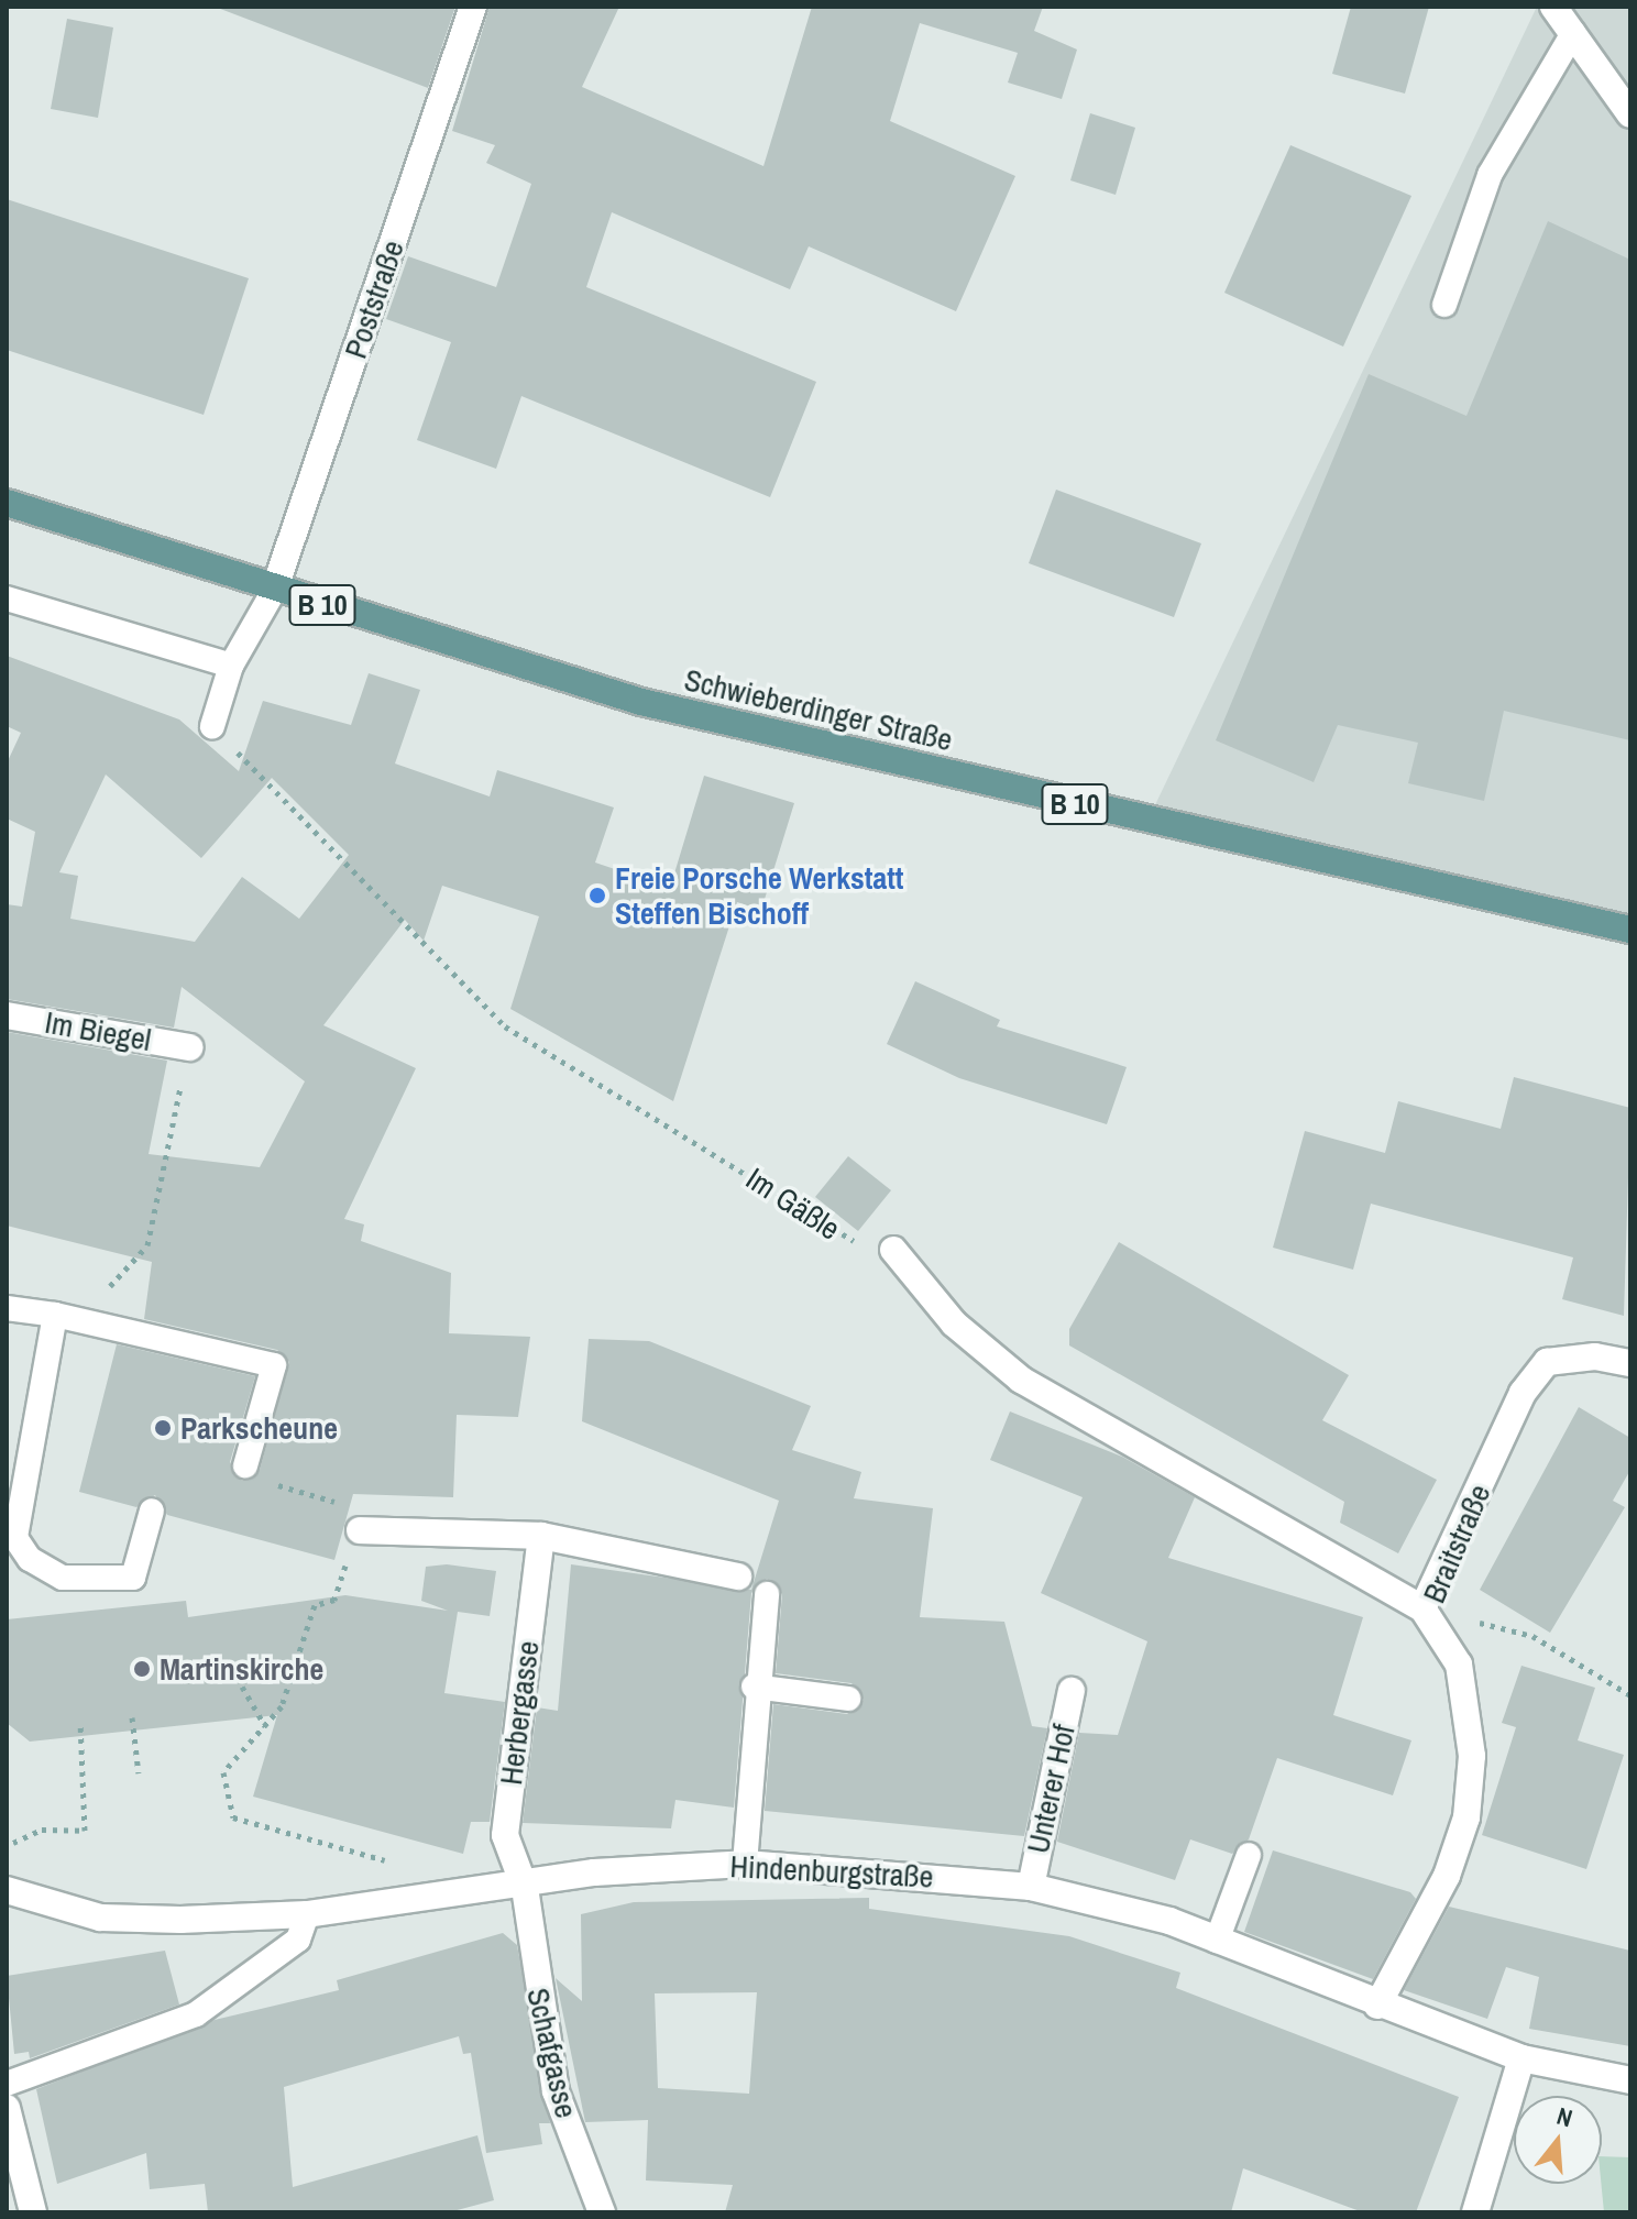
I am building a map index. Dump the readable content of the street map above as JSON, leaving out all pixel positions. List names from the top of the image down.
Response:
{
  "streets": {
    "main road": ["B 10", "Schwieberdinger Straße"],
    "street": [
      "Poststraße",
      "Im Biegel",
      "Braitstraße",
      "Herbergasse",
      "Unterer Hof",
      "Hindenburgstraße",
      "Schafgasse"
    ],
    "path": ["Im Gäßle"]
  },
  "crossings": [
    ["Poststraße", "Schwieberdinger Straße"],
    ["Braitstraße", "Hindenburgstraße"],
    ["Herbergasse", "Hindenburgstraße"],
    ["Herbergasse", "Schafgasse"],
    ["Unterer Hof", "Hindenburgstraße"],
    ["Hindenburgstraße", "Schafgasse"]
  ],
  "places": ["Freie Porsche Werkstatt Steffen Bischoff", "Parkscheune", "Martinskirche"],
  "north": "top"
}
